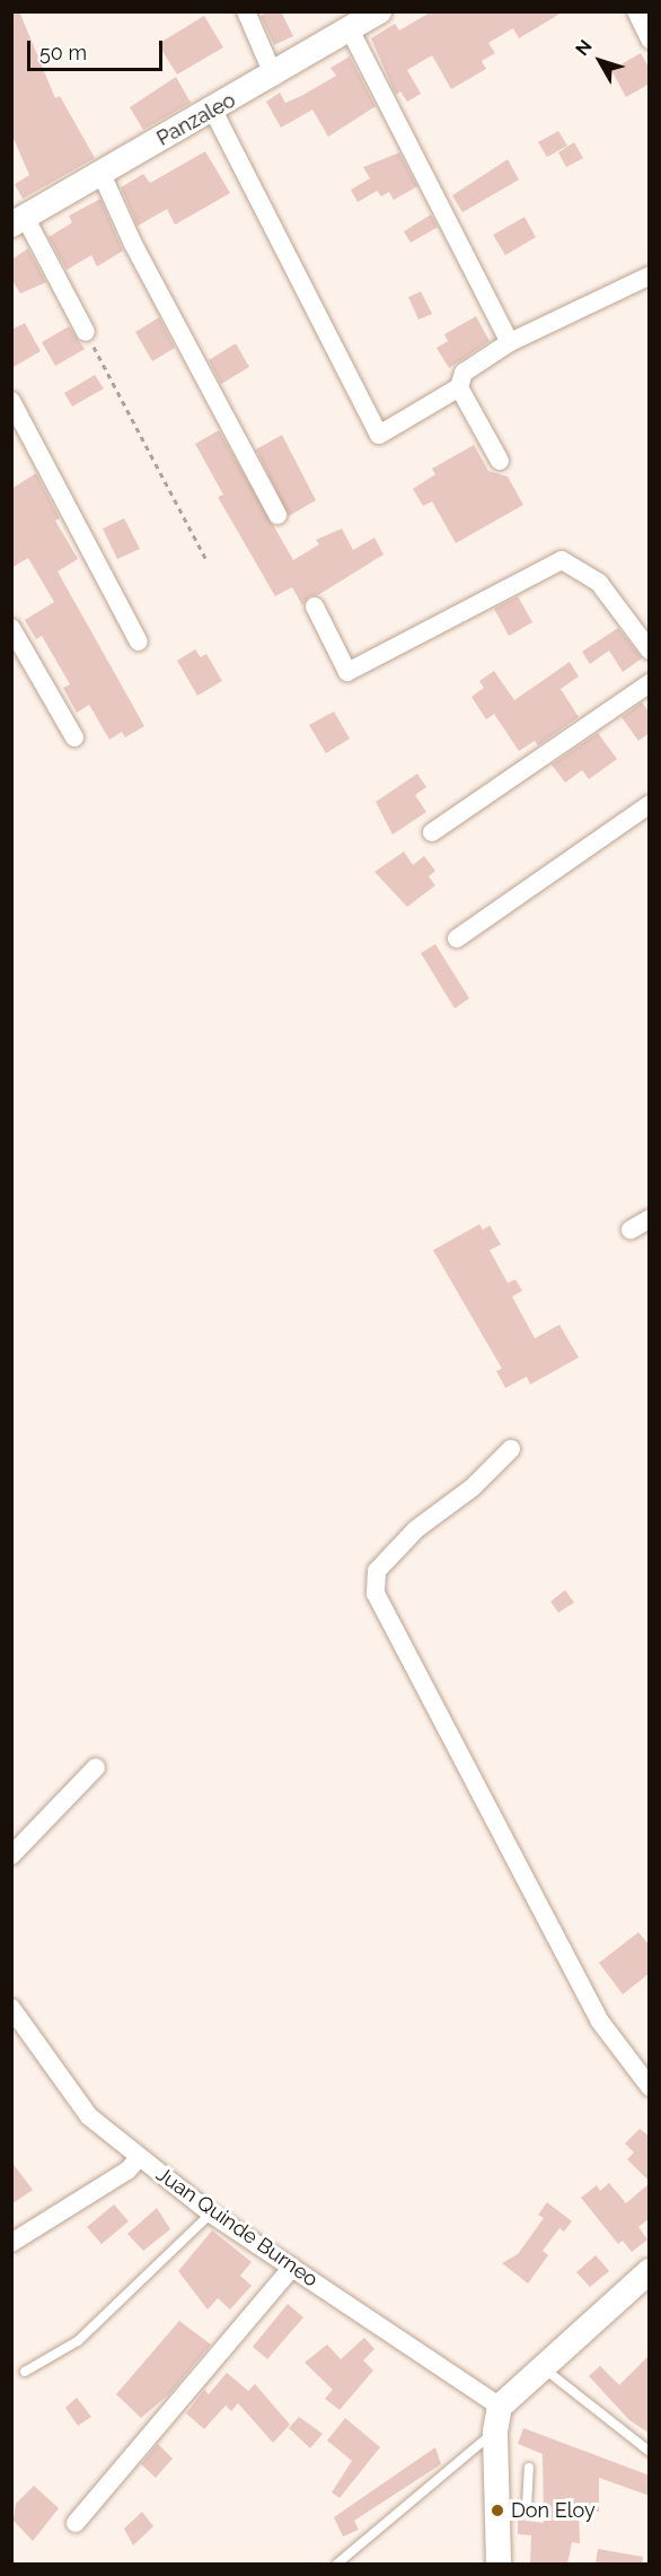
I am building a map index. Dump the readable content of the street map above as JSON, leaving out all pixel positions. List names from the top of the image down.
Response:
{
  "streets": {
    "street": ["Panzaleo", "Juan Quinde Burneo"]
  },
  "places": ["Don Eloy"],
  "scale_bar": "50 m",
  "north": "top left"
}
